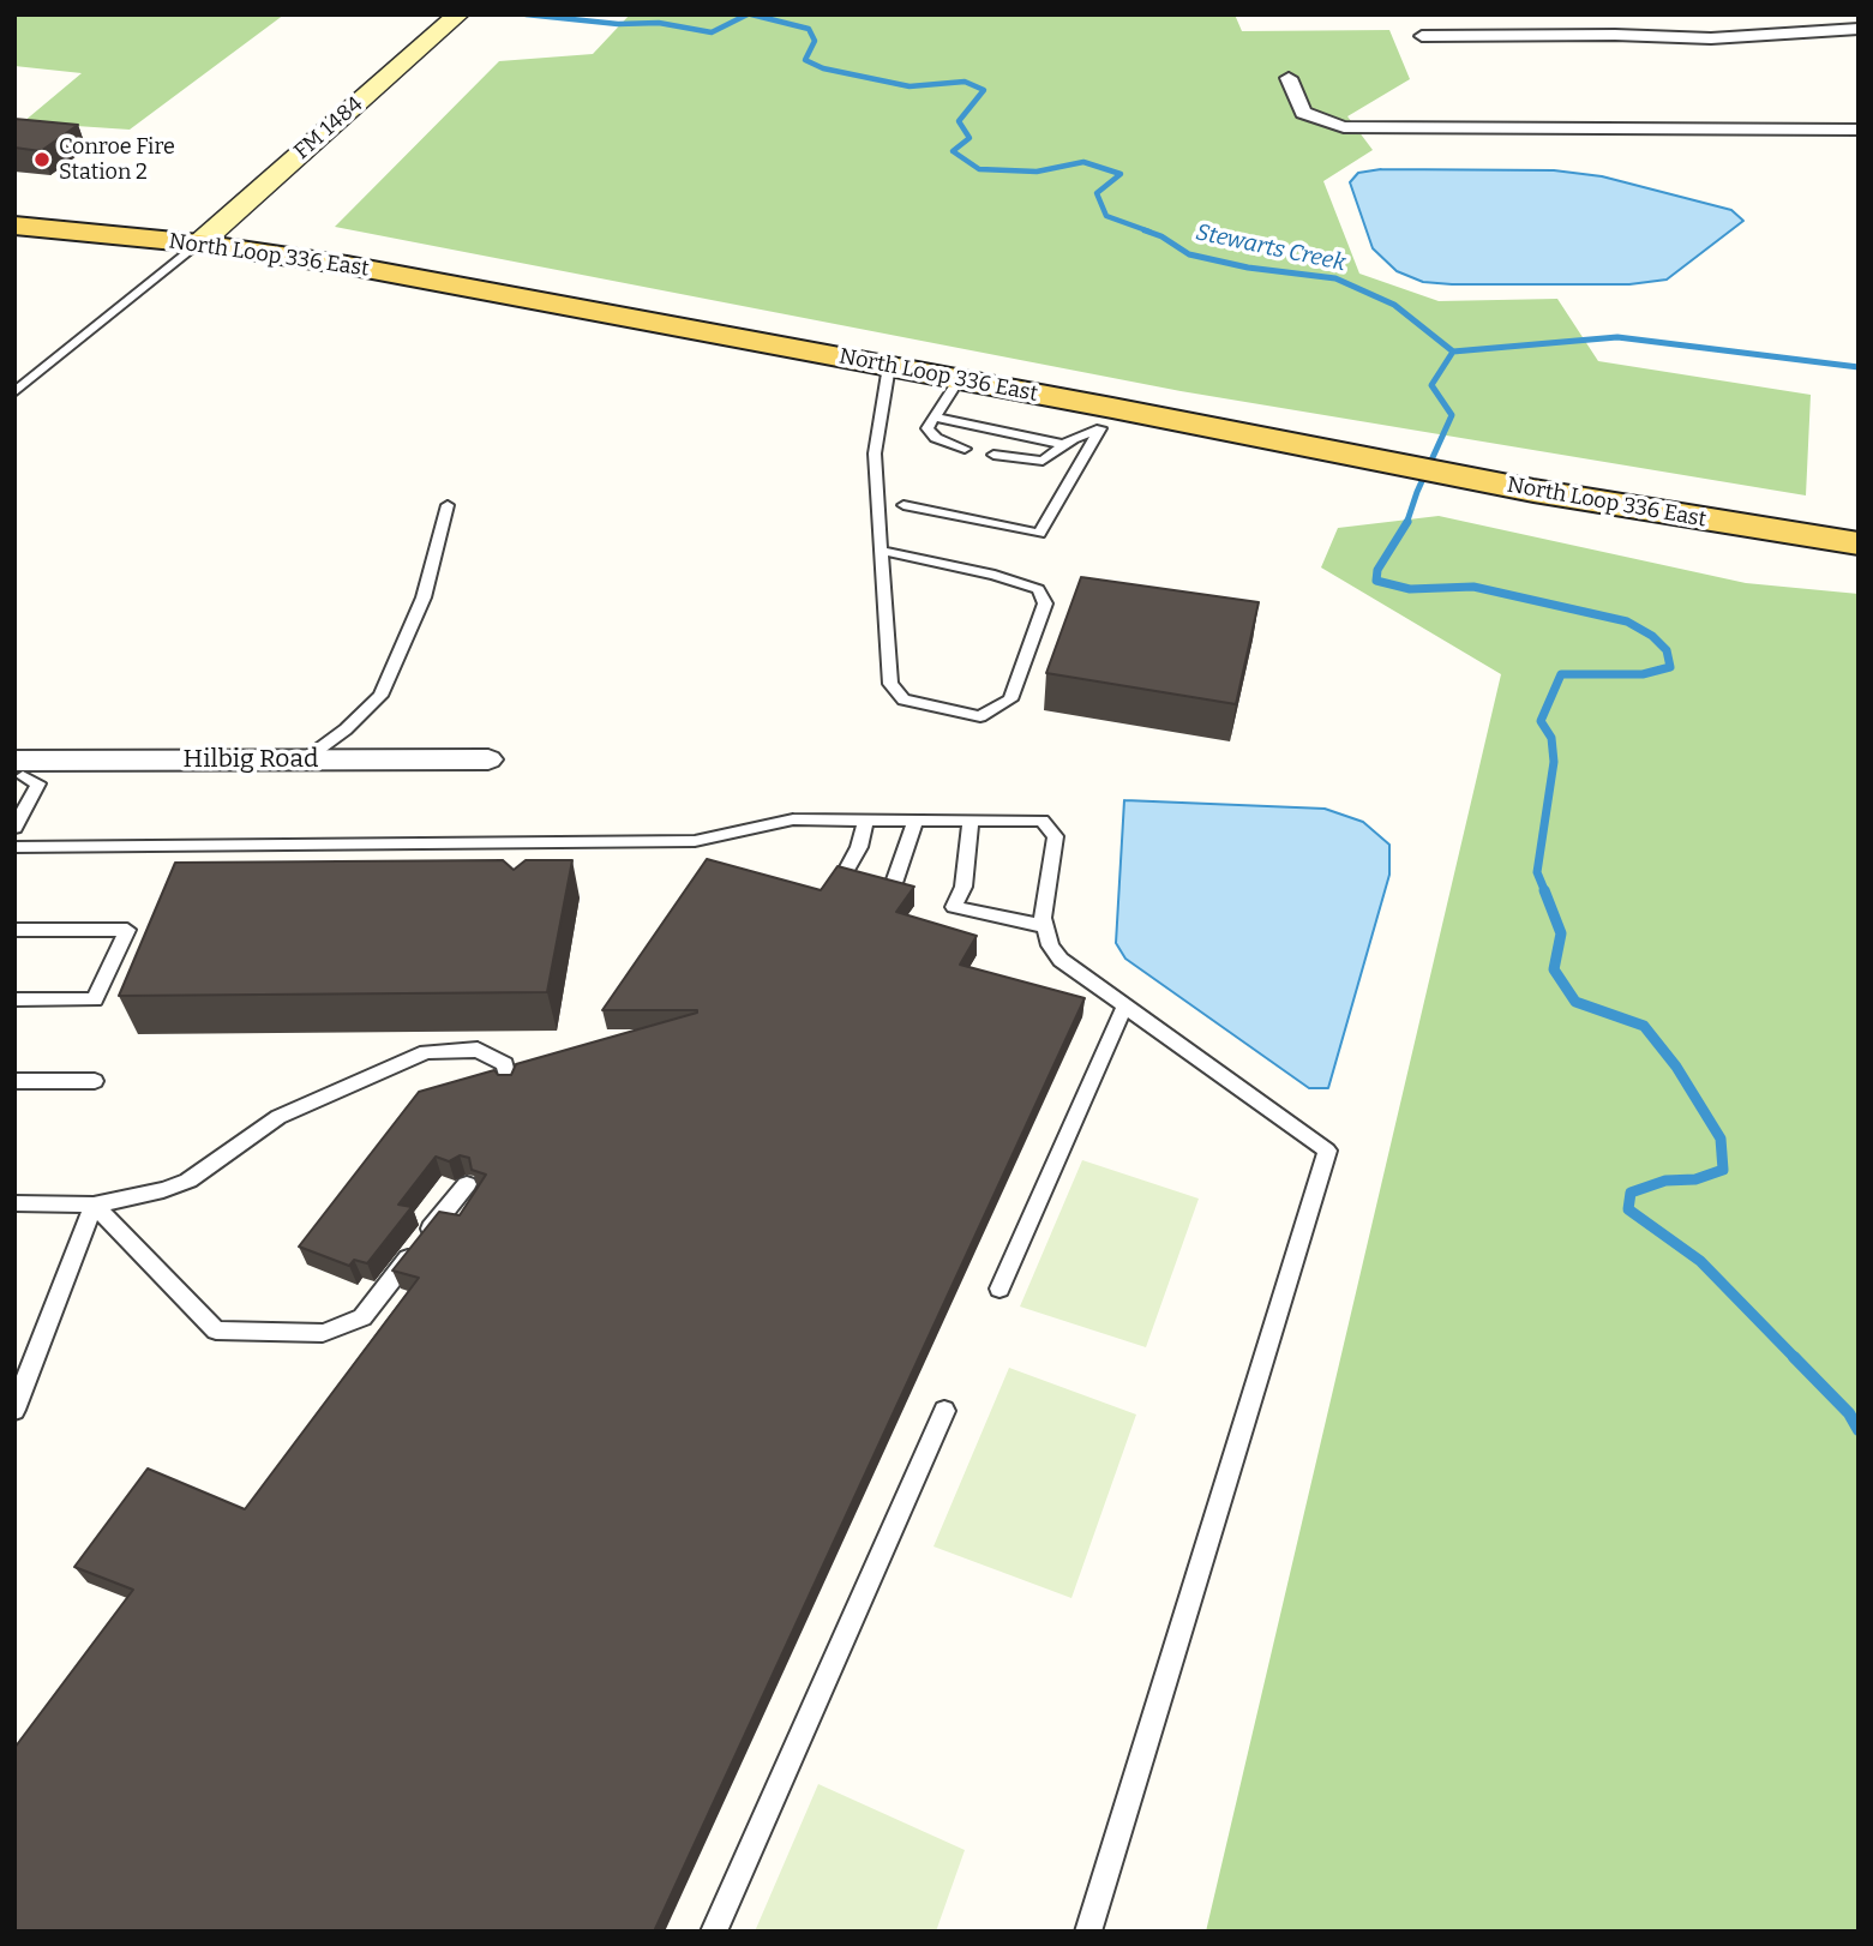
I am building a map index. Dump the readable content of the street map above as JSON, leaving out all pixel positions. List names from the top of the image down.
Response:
{
  "streets": {
    "main road": ["FM 1484", "North Loop 336 East"],
    "street": ["Hilbig Road"]
  },
  "crossings": [
    ["FM 1484", "North Loop 336 East"]
  ],
  "water": ["Stewarts Creek"],
  "places": ["Conroe Fire Station 2"]
}
